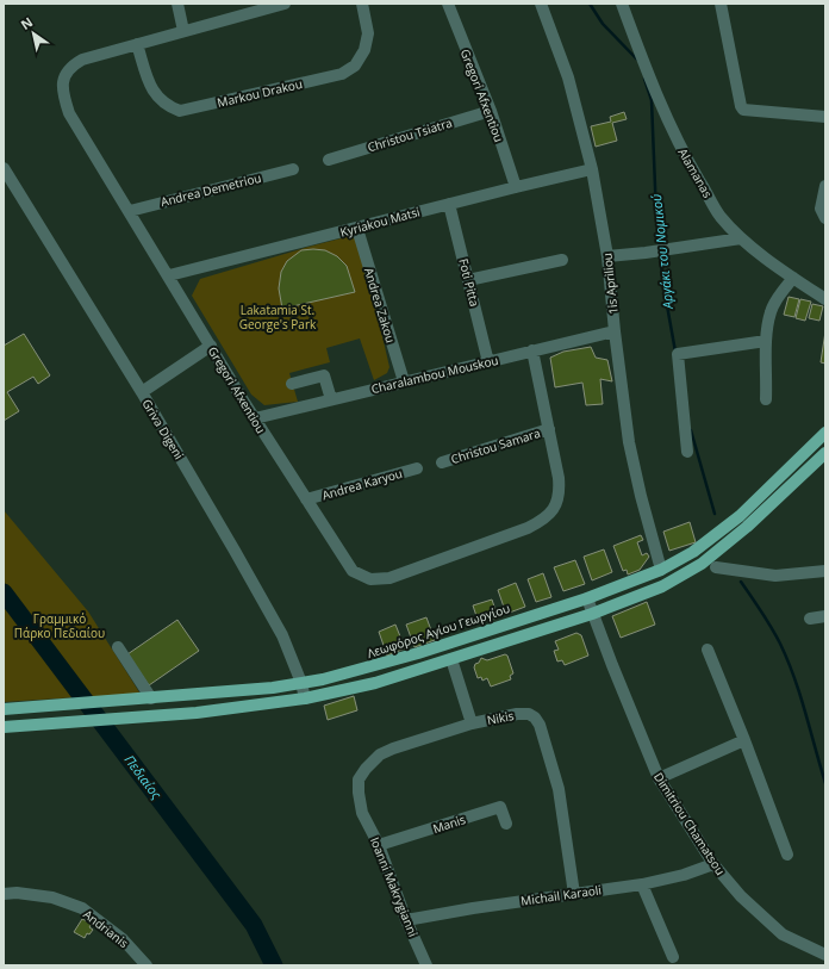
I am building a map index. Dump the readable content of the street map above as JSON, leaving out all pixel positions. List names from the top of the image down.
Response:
{
  "streets": {
    "main road": ["Λεωφόρος Αγίου Γεωργίου"],
    "street": [
      "Markou Drakou",
      "Gregori Afxentiou",
      "Christou Tsiatra",
      "Alamanas",
      "Andrea Demetriou",
      "Kyriakou Matsi",
      "Foti Pitta",
      "1is Apriliou",
      "Andrea Zakou",
      "Charalambou Mouskou",
      "Griva Digeni",
      "Christou Samara",
      "Andrea Karyou",
      "Nikis",
      "Manis",
      "Dimitriou Chamatsou",
      "Ioanni Makrygianni",
      "Michail Karaoli",
      "Andrianis"
    ]
  },
  "crossings": [
    ["Markou Drakou", "Gregori Afxentiou"],
    ["Gregori Afxentiou", "Christou Tsiatra"],
    ["Gregori Afxentiou", "Andrea Demetriou"],
    ["Gregori Afxentiou", "Kyriakou Matsi"],
    ["Gregori Afxentiou", "Charalambou Mouskou"],
    ["Gregori Afxentiou", "Christou Samara"],
    ["Gregori Afxentiou", "Andrea Karyou"],
    ["Kyriakou Matsi", "Foti Pitta"],
    ["Kyriakou Matsi", "1is Apriliou"],
    ["Kyriakou Matsi", "Andrea Zakou"],
    ["Foti Pitta", "Charalambou Mouskou"],
    ["1is Apriliou", "Charalambou Mouskou"],
    ["1is Apriliou", "Λεωφόρος Αγίου Γεωργίου"],
    ["Andrea Zakou", "Charalambou Mouskou"],
    ["Griva Digeni", "Λεωφόρος Αγίου Γεωργίου"],
    ["Λεωφόρος Αγίου Γεωργίου", "Dimitriou Chamatsou"],
    ["Nikis", "Ioanni Makrygianni"],
    ["Nikis", "Michail Karaoli"],
    ["Manis", "Ioanni Makrygianni"],
    ["Dimitriou Chamatsou", "Michail Karaoli"],
    ["Ioanni Makrygianni", "Michail Karaoli"]
  ],
  "water": ["Αργάκι του Νομικού", "Πεδιαίος"],
  "parks": ["Lakatamia St. George's Park", "Γραμμικό Πάρκο Πεδιαίου"],
  "north": "top left"
}
